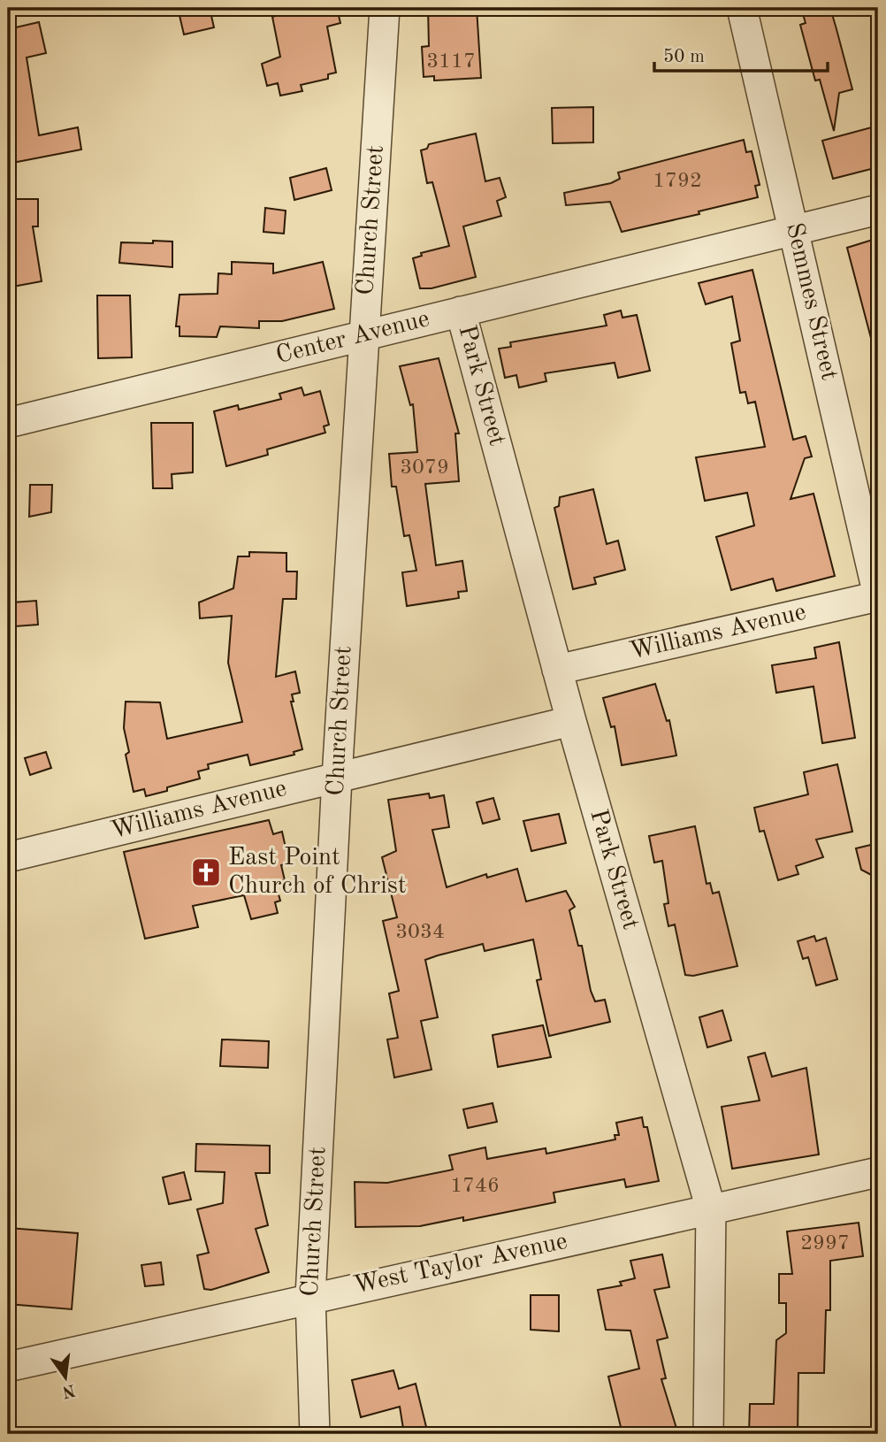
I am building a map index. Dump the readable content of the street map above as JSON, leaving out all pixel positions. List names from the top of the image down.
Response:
{
  "streets": {
    "street": [
      "Church Street",
      "Semmes Street",
      "Center Avenue",
      "Park Street",
      "Williams Avenue",
      "West Taylor Avenue"
    ]
  },
  "crossings": [
    ["Church Street", "Center Avenue"],
    ["Church Street", "Williams Avenue"],
    ["Church Street", "West Taylor Avenue"],
    ["Semmes Street", "Center Avenue"],
    ["Semmes Street", "Williams Avenue"],
    ["Center Avenue", "Park Street"],
    ["Park Street", "Williams Avenue"],
    ["Park Street", "West Taylor Avenue"]
  ],
  "places": {
    "church": ["East Point Church of Christ"]
  },
  "house_numbers": [
    "3117",
    "1792",
    "3079",
    "3034",
    "1746",
    "2997"
  ],
  "scale_bar": "50 m",
  "north": "bottom"
}
